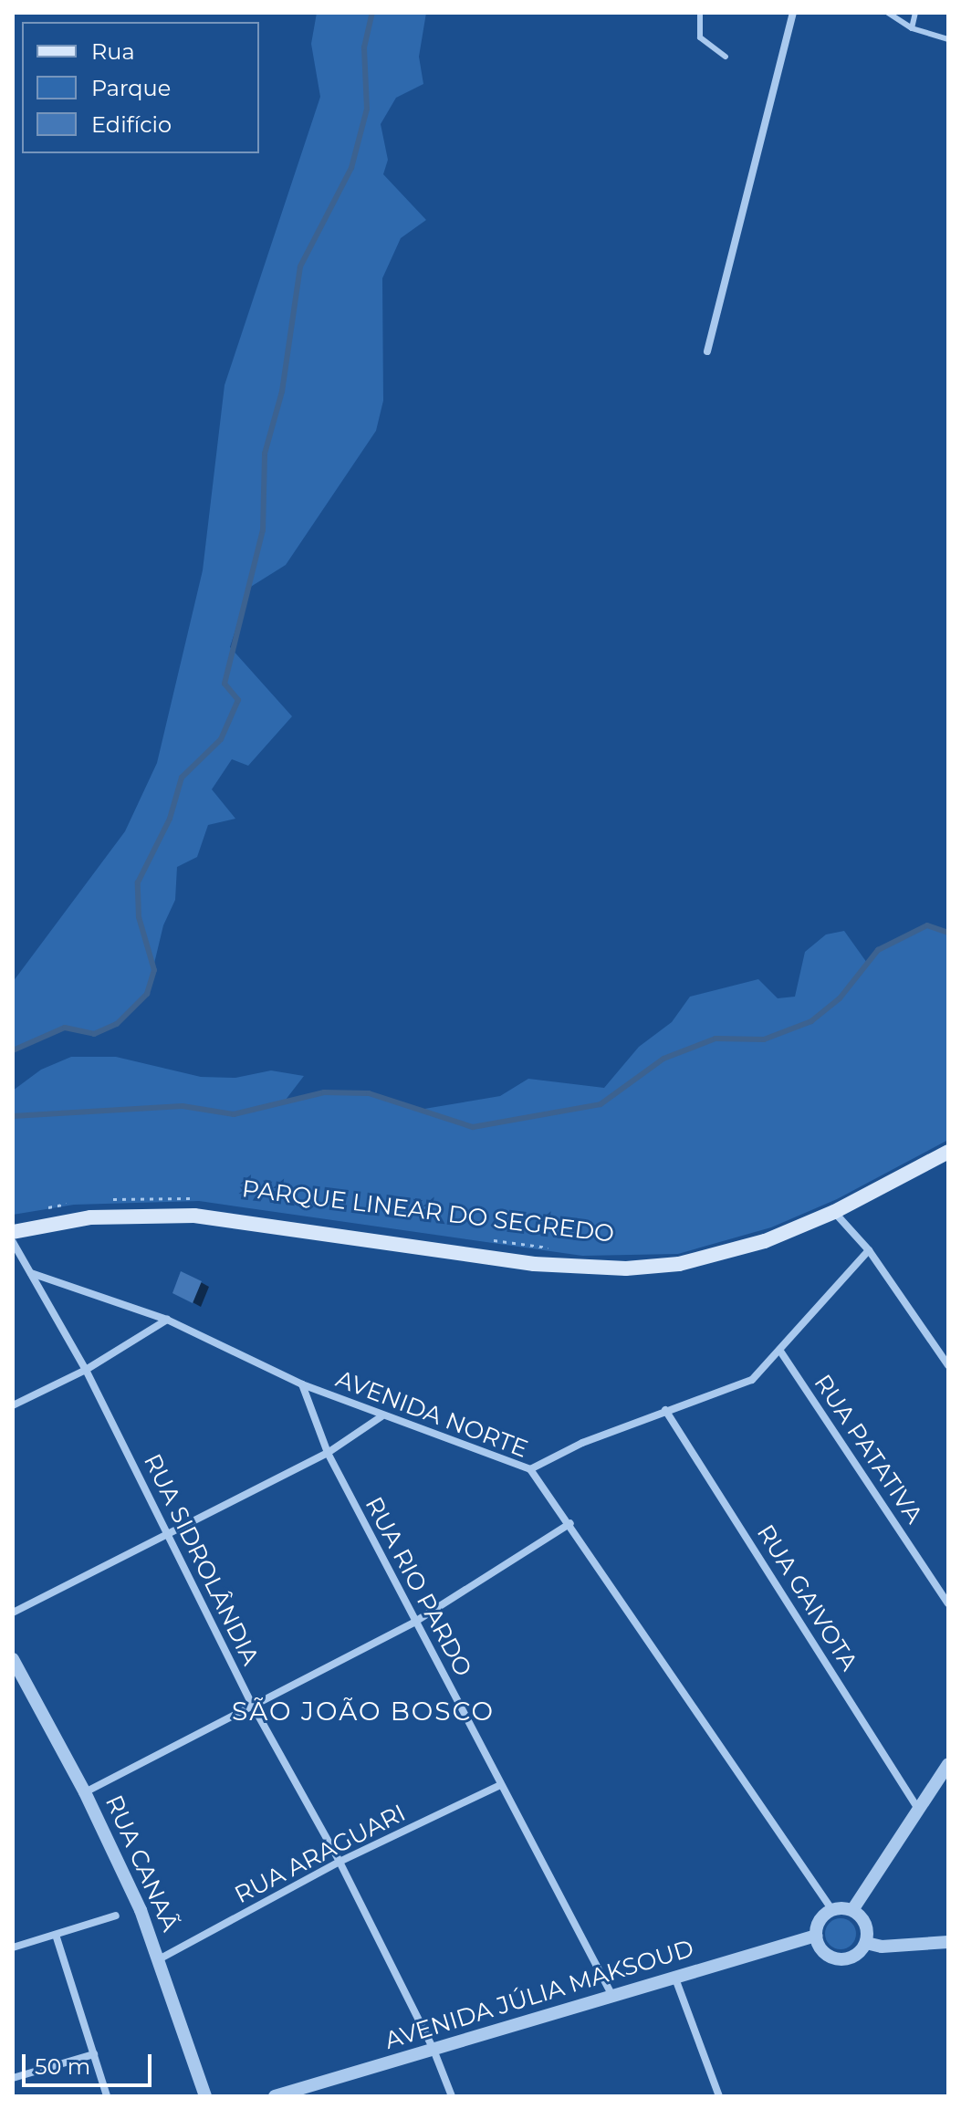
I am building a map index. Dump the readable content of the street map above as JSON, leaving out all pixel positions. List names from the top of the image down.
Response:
{
  "streets": {
    "street": [
      "AVENIDA NORTE",
      "RUA PATATIVA",
      "RUA SIDROLÂNDIA",
      "RUA RIO PARDO",
      "RUA GAIVOTA",
      "RUA ARAGUARI",
      "RUA CANAÃ",
      "AVENIDA JÚLIA MAKSOUD"
    ],
    "path": ["PARQUE LINEAR DO SEGREDO"]
  },
  "crossings": [
    ["AVENIDA NORTE", "RUA SIDROLÂNDIA"],
    ["AVENIDA NORTE", "RUA RIO PARDO"],
    ["AVENIDA NORTE", "AVENIDA JÚLIA MAKSOUD"],
    ["RUA SIDROLÂNDIA", "RUA ARAGUARI"],
    ["RUA SIDROLÂNDIA", "AVENIDA JÚLIA MAKSOUD"],
    ["RUA RIO PARDO", "RUA ARAGUARI"],
    ["RUA RIO PARDO", "AVENIDA JÚLIA MAKSOUD"],
    ["RUA ARAGUARI", "RUA CANAÃ"]
  ],
  "districts": ["SÃO JOÃO BOSCO"],
  "legend": ["Rua", "Parque", "Edifício"],
  "scale_bar": "50 m"
}
